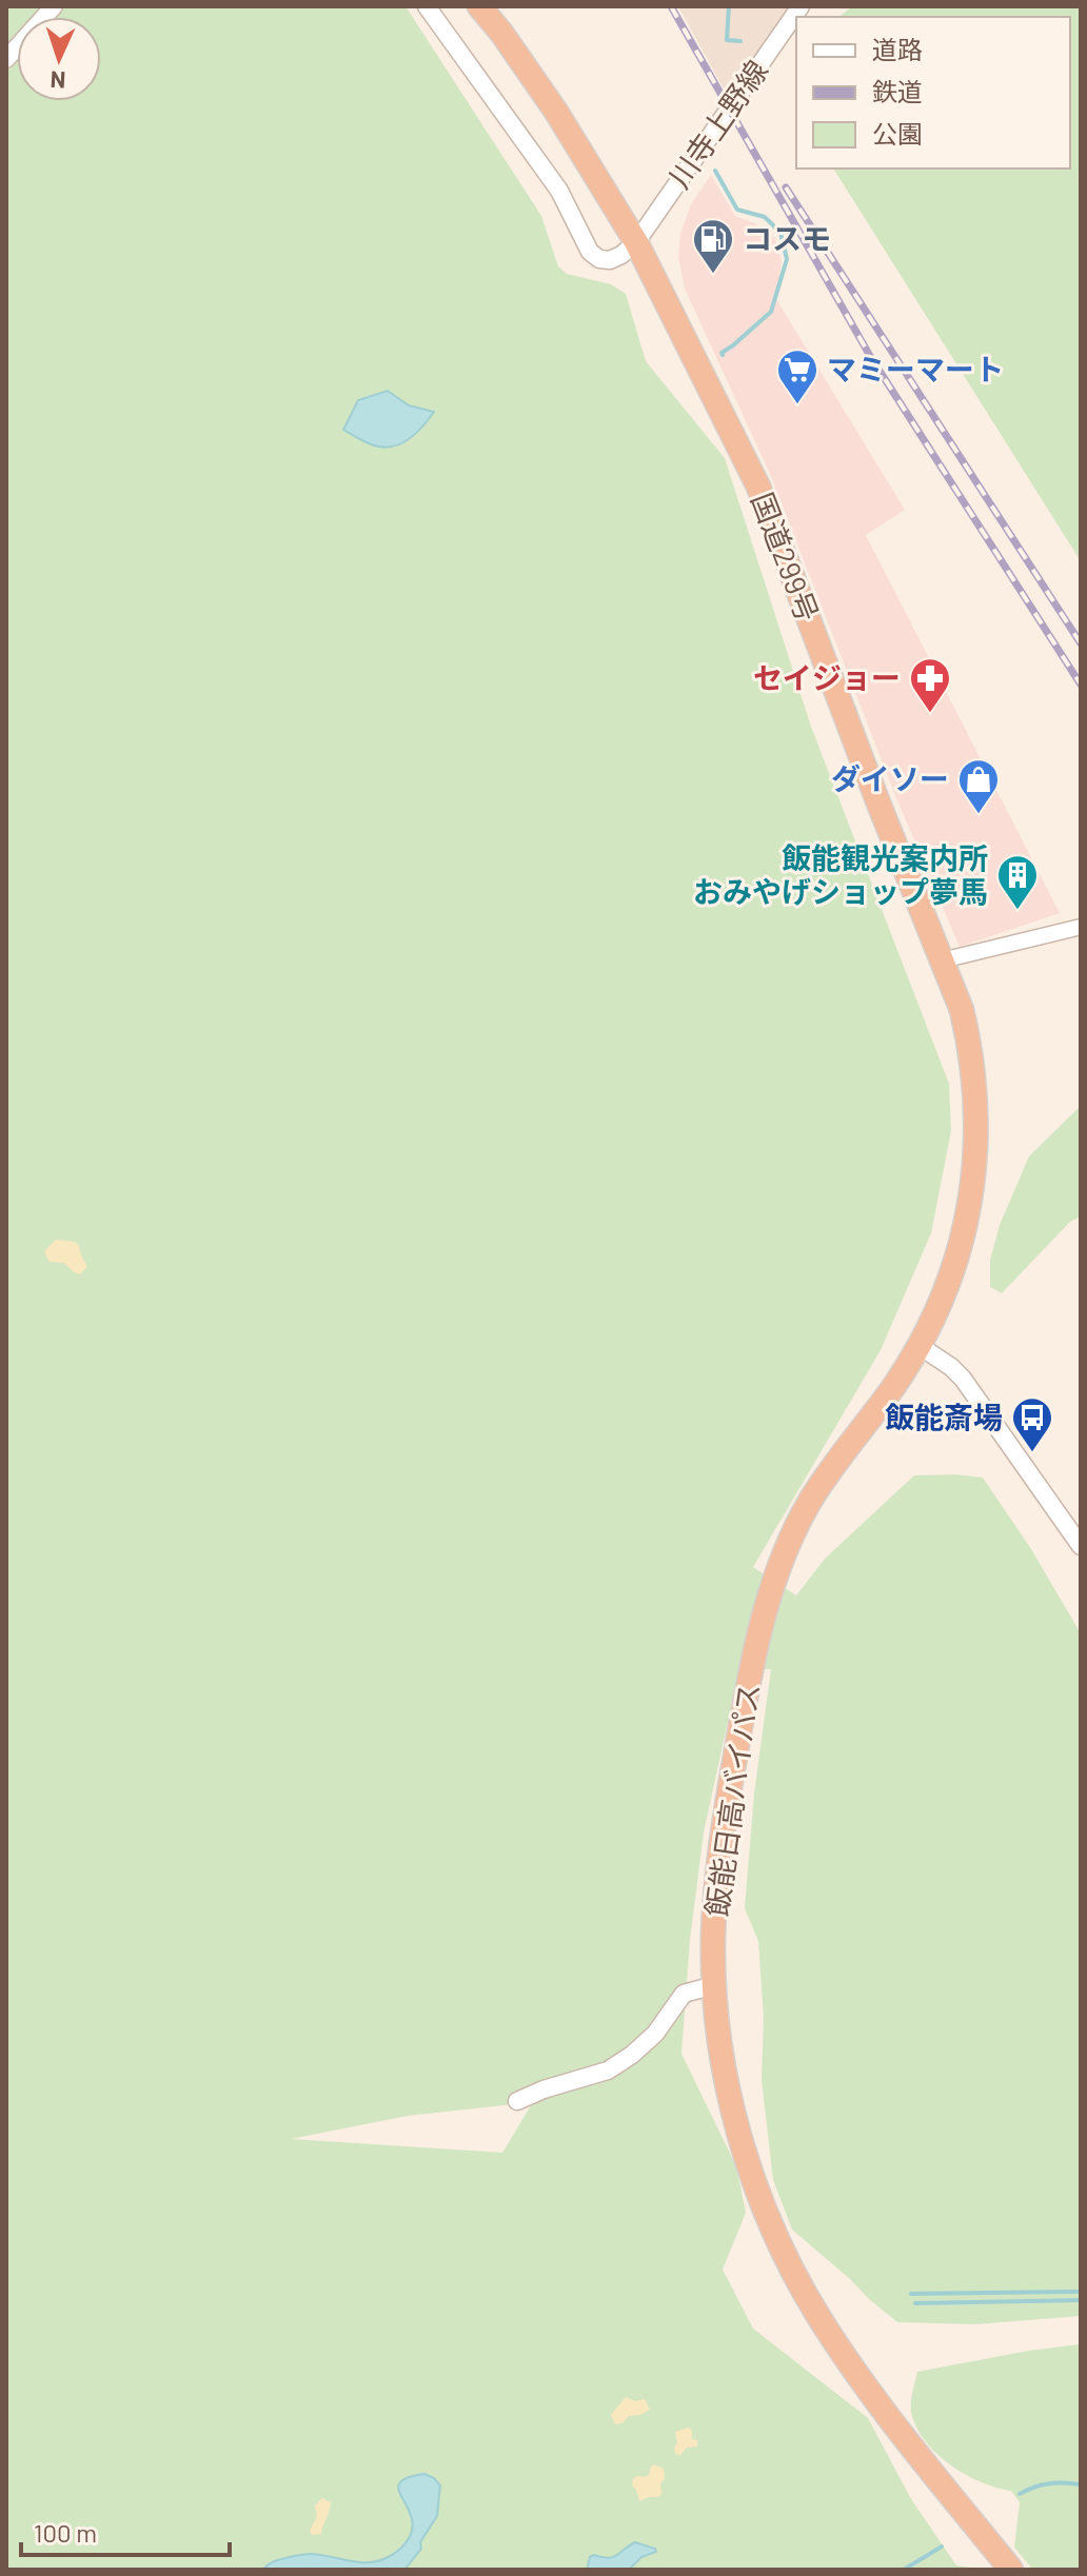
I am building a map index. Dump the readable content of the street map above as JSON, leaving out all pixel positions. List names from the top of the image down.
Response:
{
  "streets": {
    "highway": ["国道299号", "飯能日高バイパス"],
    "street": ["川寺上野線"]
  },
  "crossings": [
    ["川寺上野線", "国道299号"],
    ["国道299号", "飯能日高バイパス"]
  ],
  "places": {
    "fuel station": ["コスモ"],
    "supermarket": ["マミーマート"],
    "pharmacy": ["セイジョー"],
    "shop": ["ダイソー"],
    "building": ["飯能観光案内所 おみやげショップ夢馬"],
    "bus stop": ["飯能斎場"]
  },
  "legend": ["道路", "鉄道", "公園"],
  "scale_bar": "100 m",
  "north": "bottom"
}
